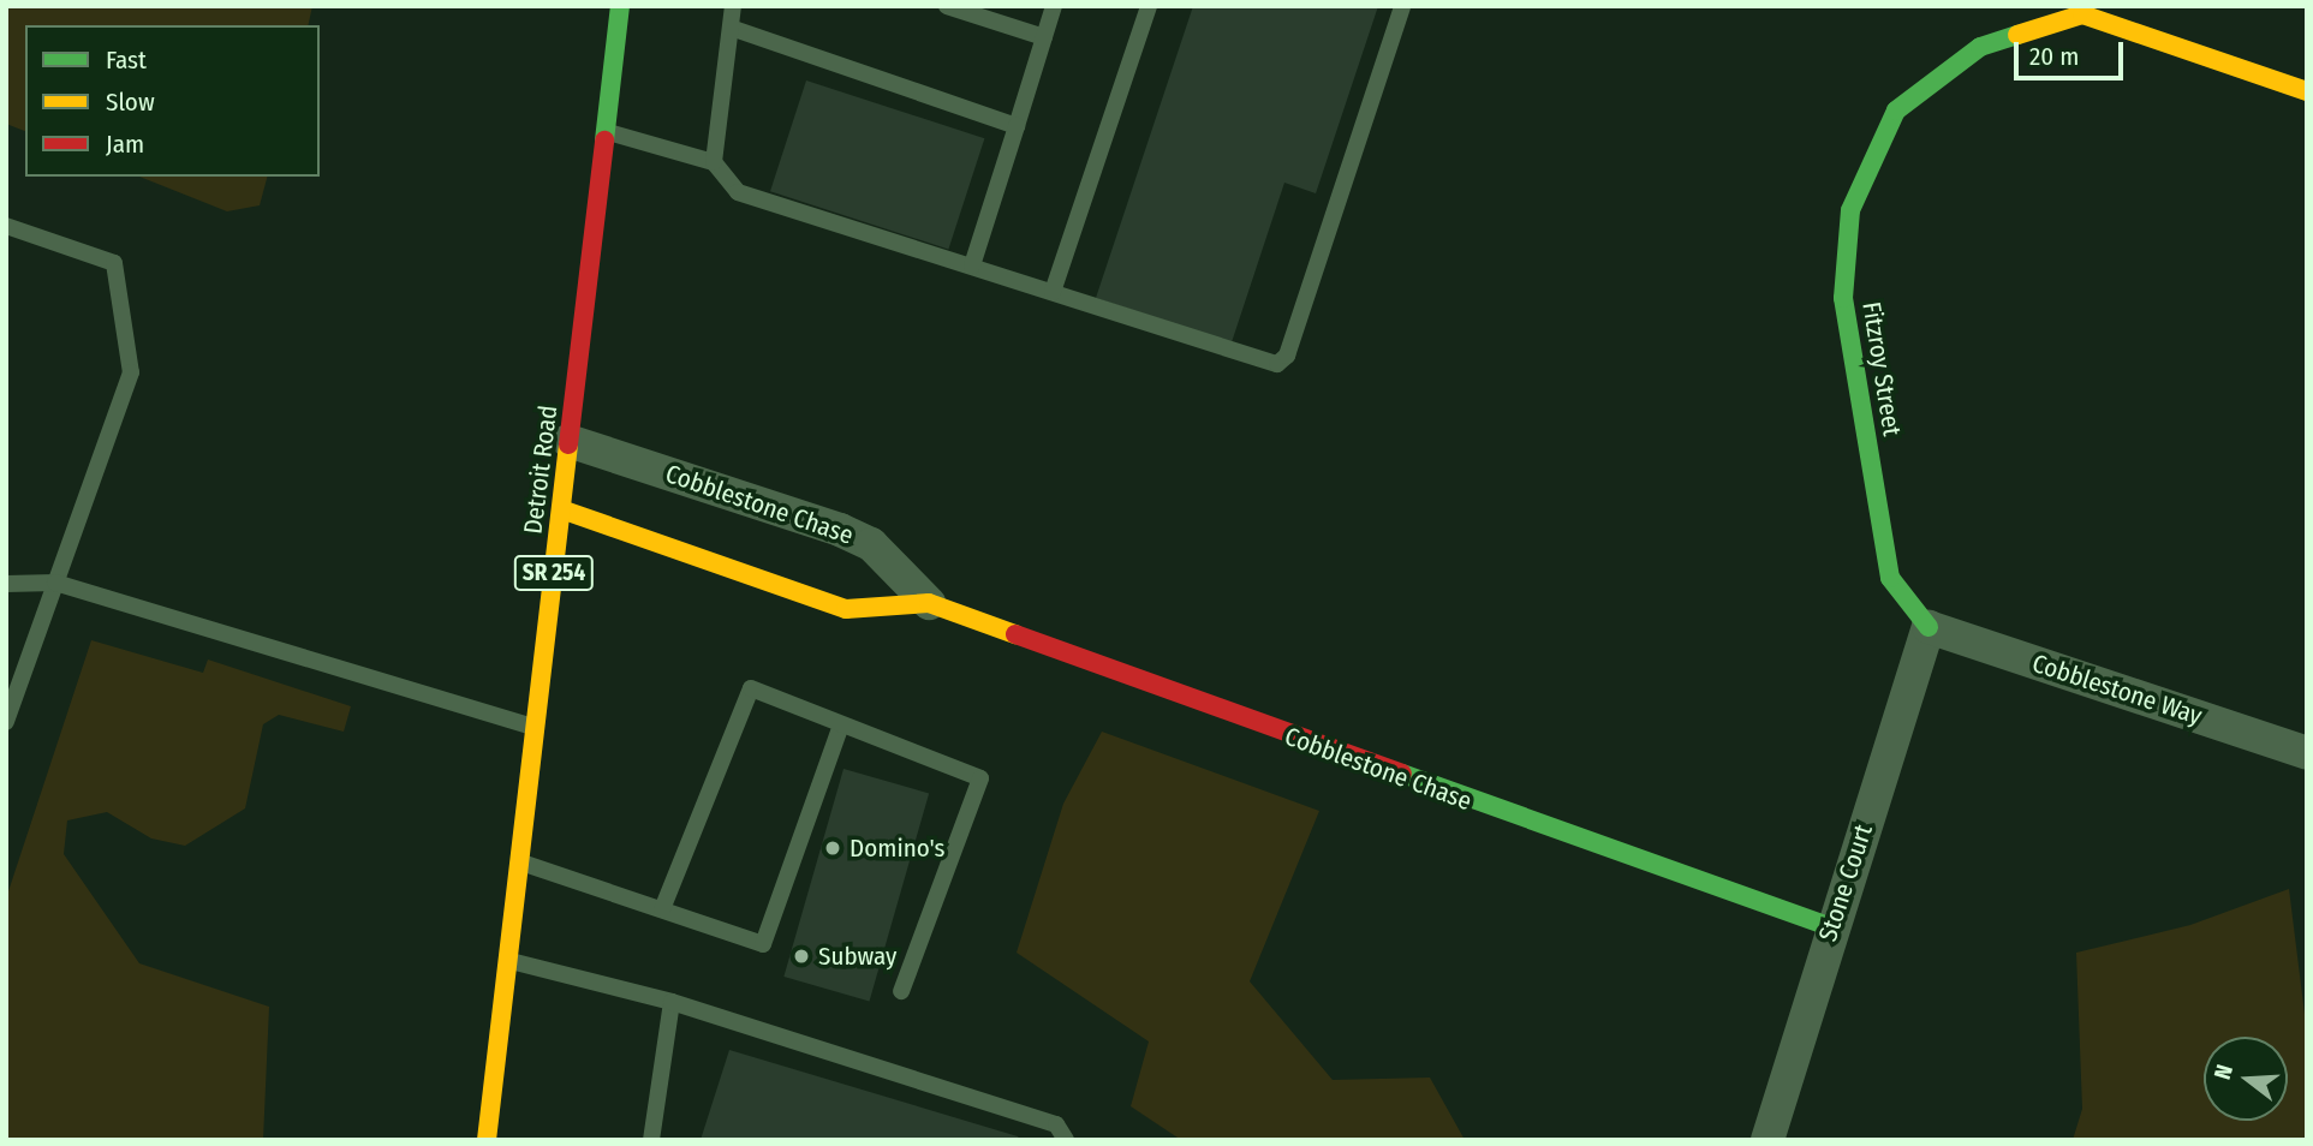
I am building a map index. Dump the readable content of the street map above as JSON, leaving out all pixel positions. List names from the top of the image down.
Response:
{
  "streets": {
    "street": [
      "Fitzroy Street",
      "Detroit Road",
      "Cobblestone Chase",
      "SR 254",
      "Cobblestone Way",
      "Stone Court"
    ]
  },
  "crossings": [
    ["Fitzroy Street", "Cobblestone Way"],
    ["Fitzroy Street", "Stone Court"],
    ["Detroit Road", "Cobblestone Chase"],
    ["Cobblestone Chase", "Stone Court"],
    ["Cobblestone Way", "Stone Court"]
  ],
  "places": ["Domino's", "Subway"],
  "legend": ["Fast", "Slow", "Jam"],
  "scale_bar": "20 m",
  "north": "left"
}
